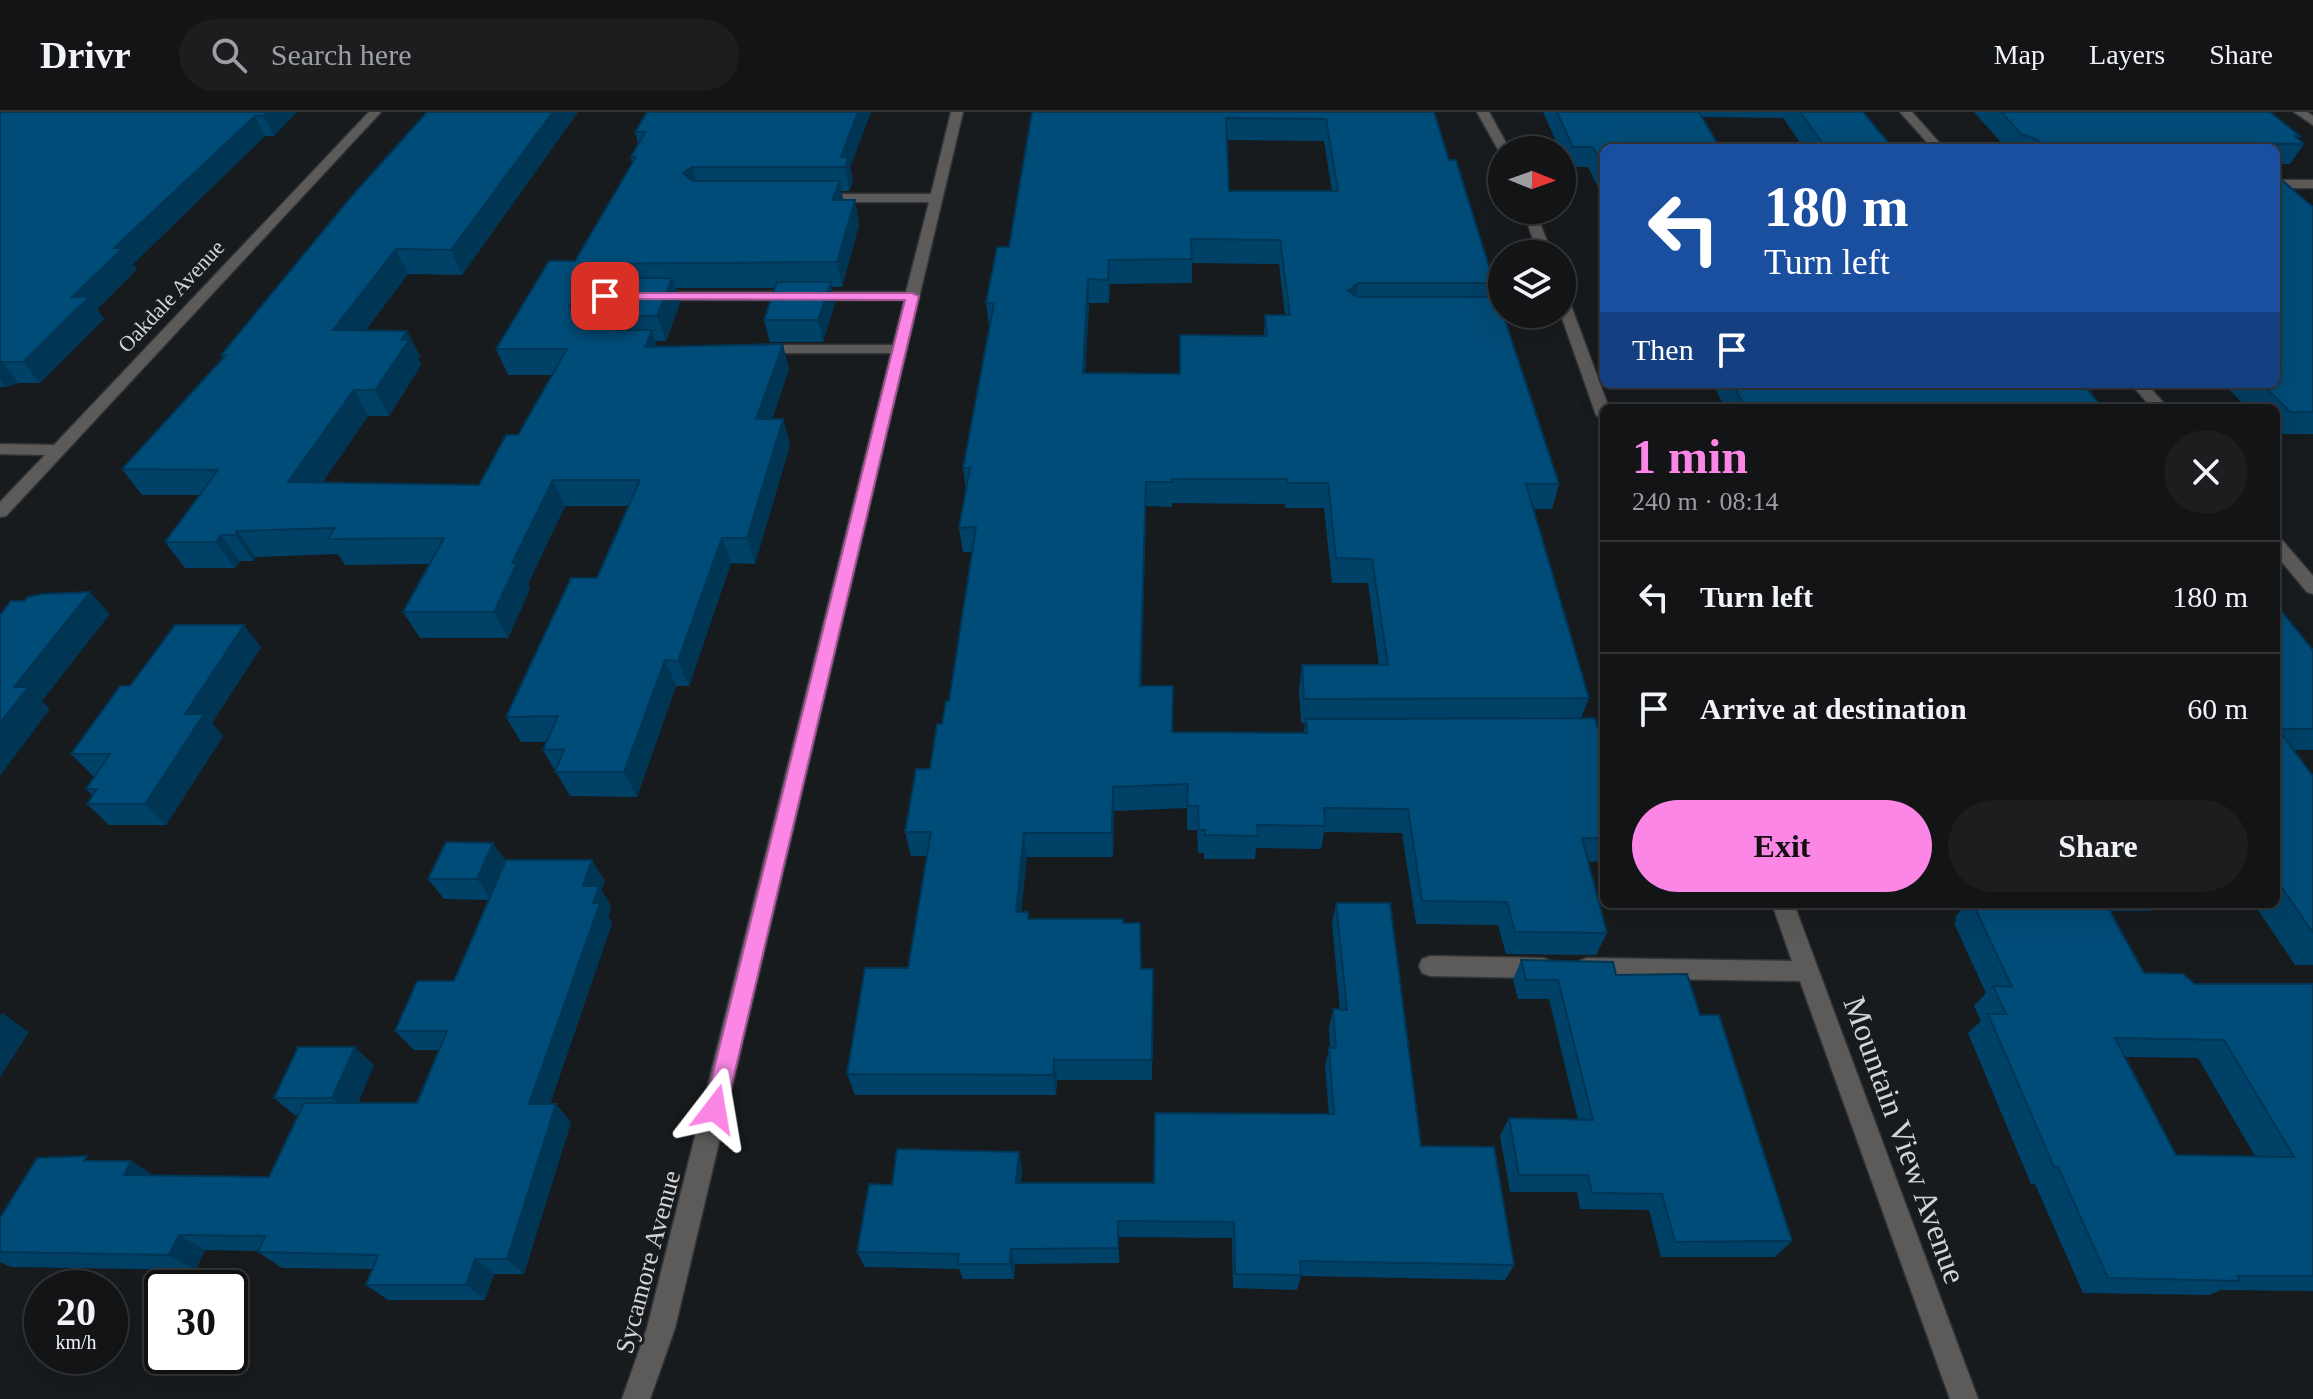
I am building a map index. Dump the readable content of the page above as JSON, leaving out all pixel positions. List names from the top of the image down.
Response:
{
  "streets": {
    "street": ["Oakdale Avenue", "Mountain View Avenue", "Sycamore Avenue"]
  },
  "north": "right",
  "page": {
    "header": "Drivr",
    "search": "Search here",
    "nav": ["Map", "Layers", "Share"],
    "turn": ["180 m", "Turn left"],
    "then": "Then",
    "heading": ["1 min", "240 m · 08:14"],
    "list": [
      {
        "name": "Turn left",
        "value": "180 m"
      },
      {
        "name": "Arrive at destination",
        "value": "60 m"
      }
    ],
    "buttons": ["Exit", "Share"],
    "speed": "20 km/h",
    "limit": "30"
  }
}
